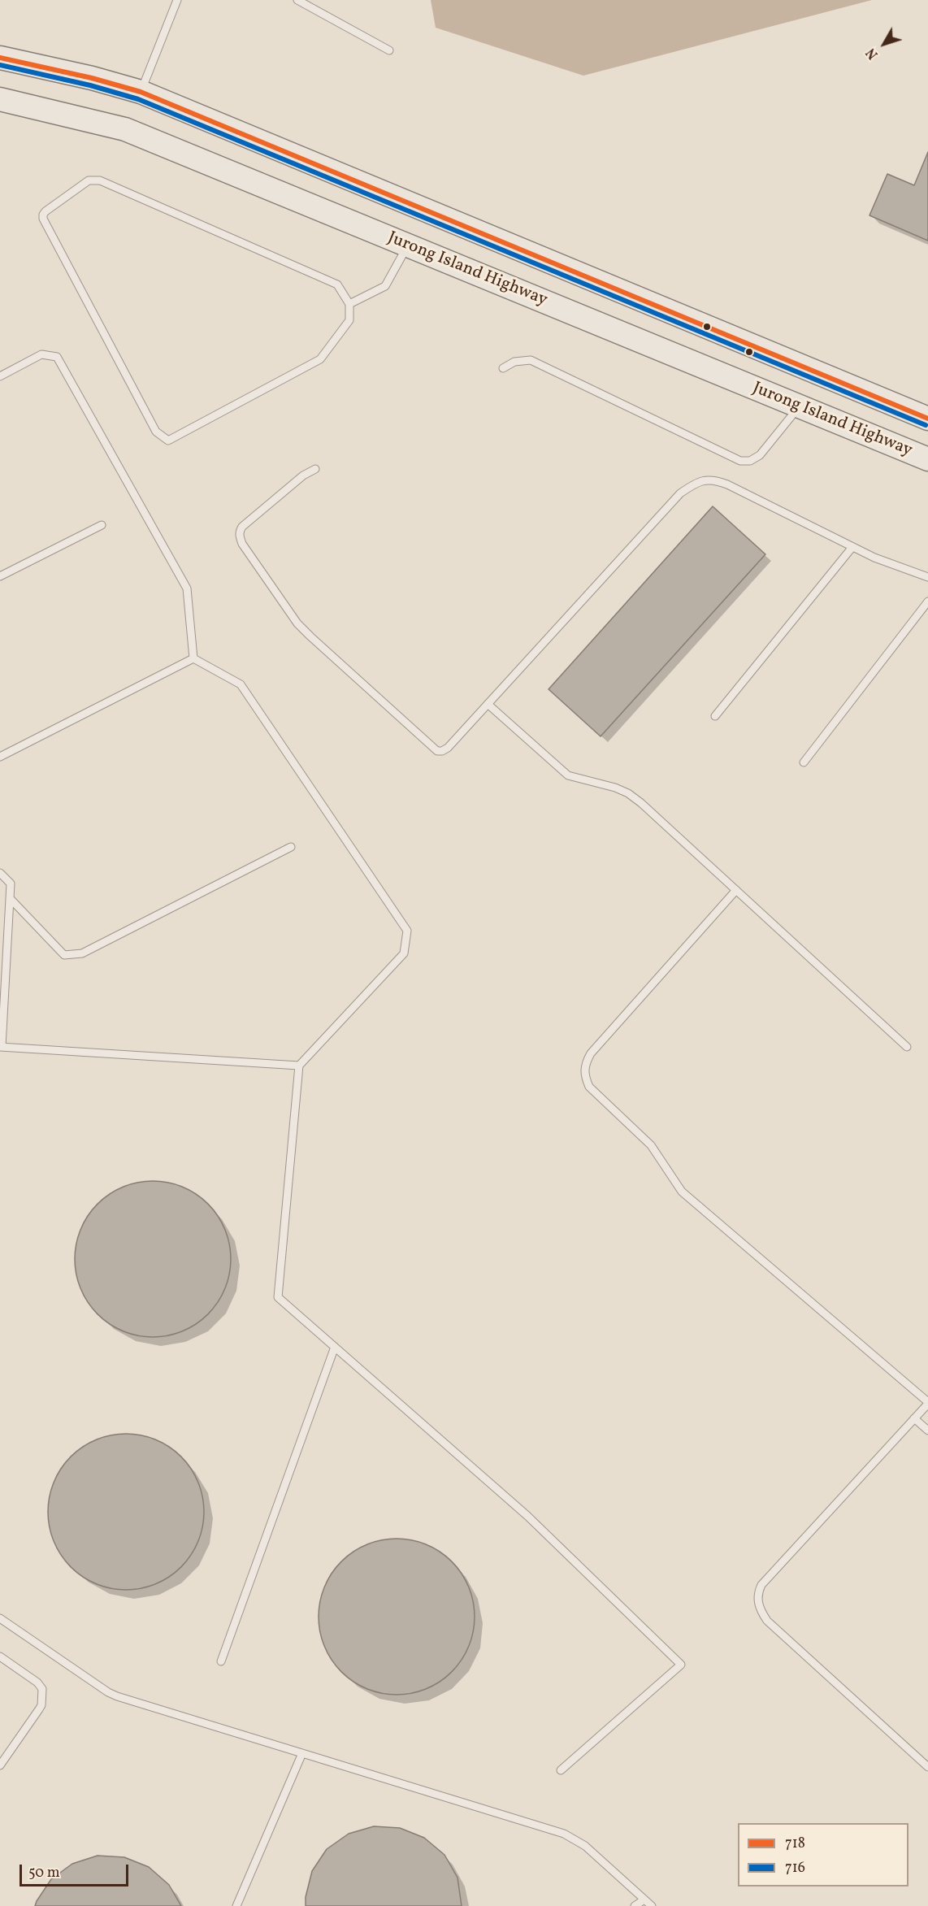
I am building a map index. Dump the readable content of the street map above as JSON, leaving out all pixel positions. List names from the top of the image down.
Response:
{
  "streets": {
    "main road": ["Jurong Island Highway"]
  },
  "lines": ["transit line 718", "transit line 716"],
  "legend": ["718", "716"],
  "scale_bar": "50 m",
  "north": "bottom left"
}
